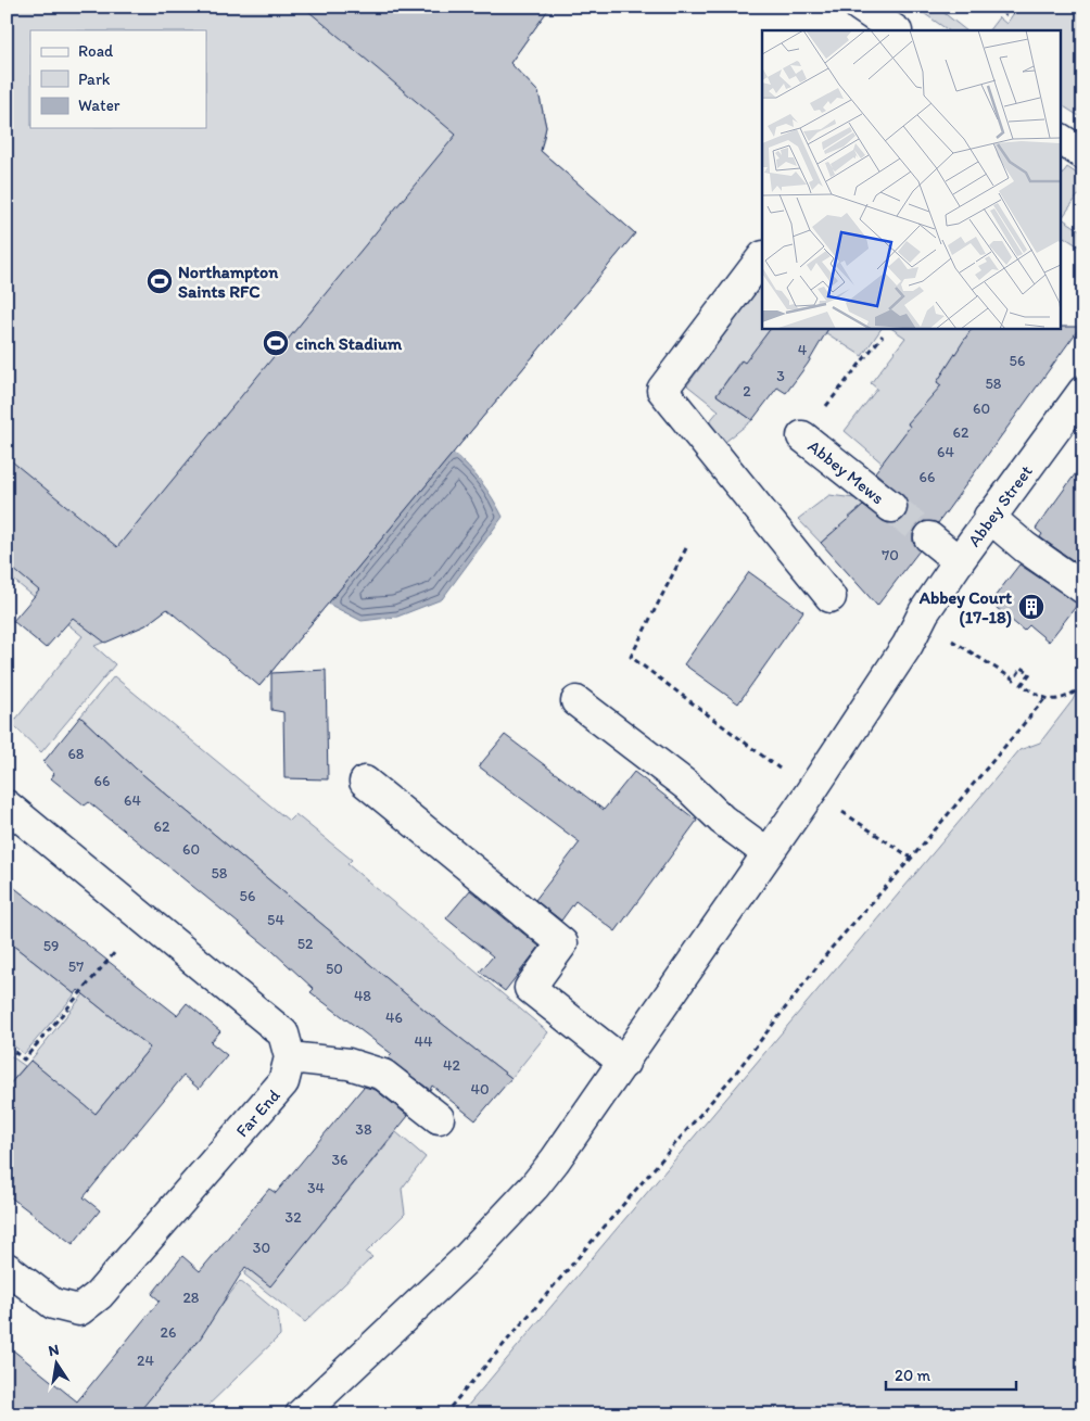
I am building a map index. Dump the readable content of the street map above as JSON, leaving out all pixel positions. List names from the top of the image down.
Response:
{
  "streets": {
    "street": ["Abbey Mews", "Abbey Street", "Far End"]
  },
  "places": {
    "sports": ["Northampton Saints RFC", "cinch Stadium"],
    "building": ["Abbey Court (17-18)"]
  },
  "house_numbers": [
    "4",
    "56",
    "3",
    "58",
    "2",
    "60",
    "62",
    "64",
    "66",
    "70",
    "68",
    "66",
    "64",
    "62",
    "60",
    "58",
    "56",
    "54",
    "52",
    "59",
    "57",
    "50",
    "48",
    "46",
    "44",
    "42",
    "40",
    "38",
    "36",
    "34",
    "32",
    "30",
    "28",
    "26",
    "24"
  ],
  "legend": ["Road", "Park", "Water"],
  "scale_bar": "20 m",
  "north": "top"
}
